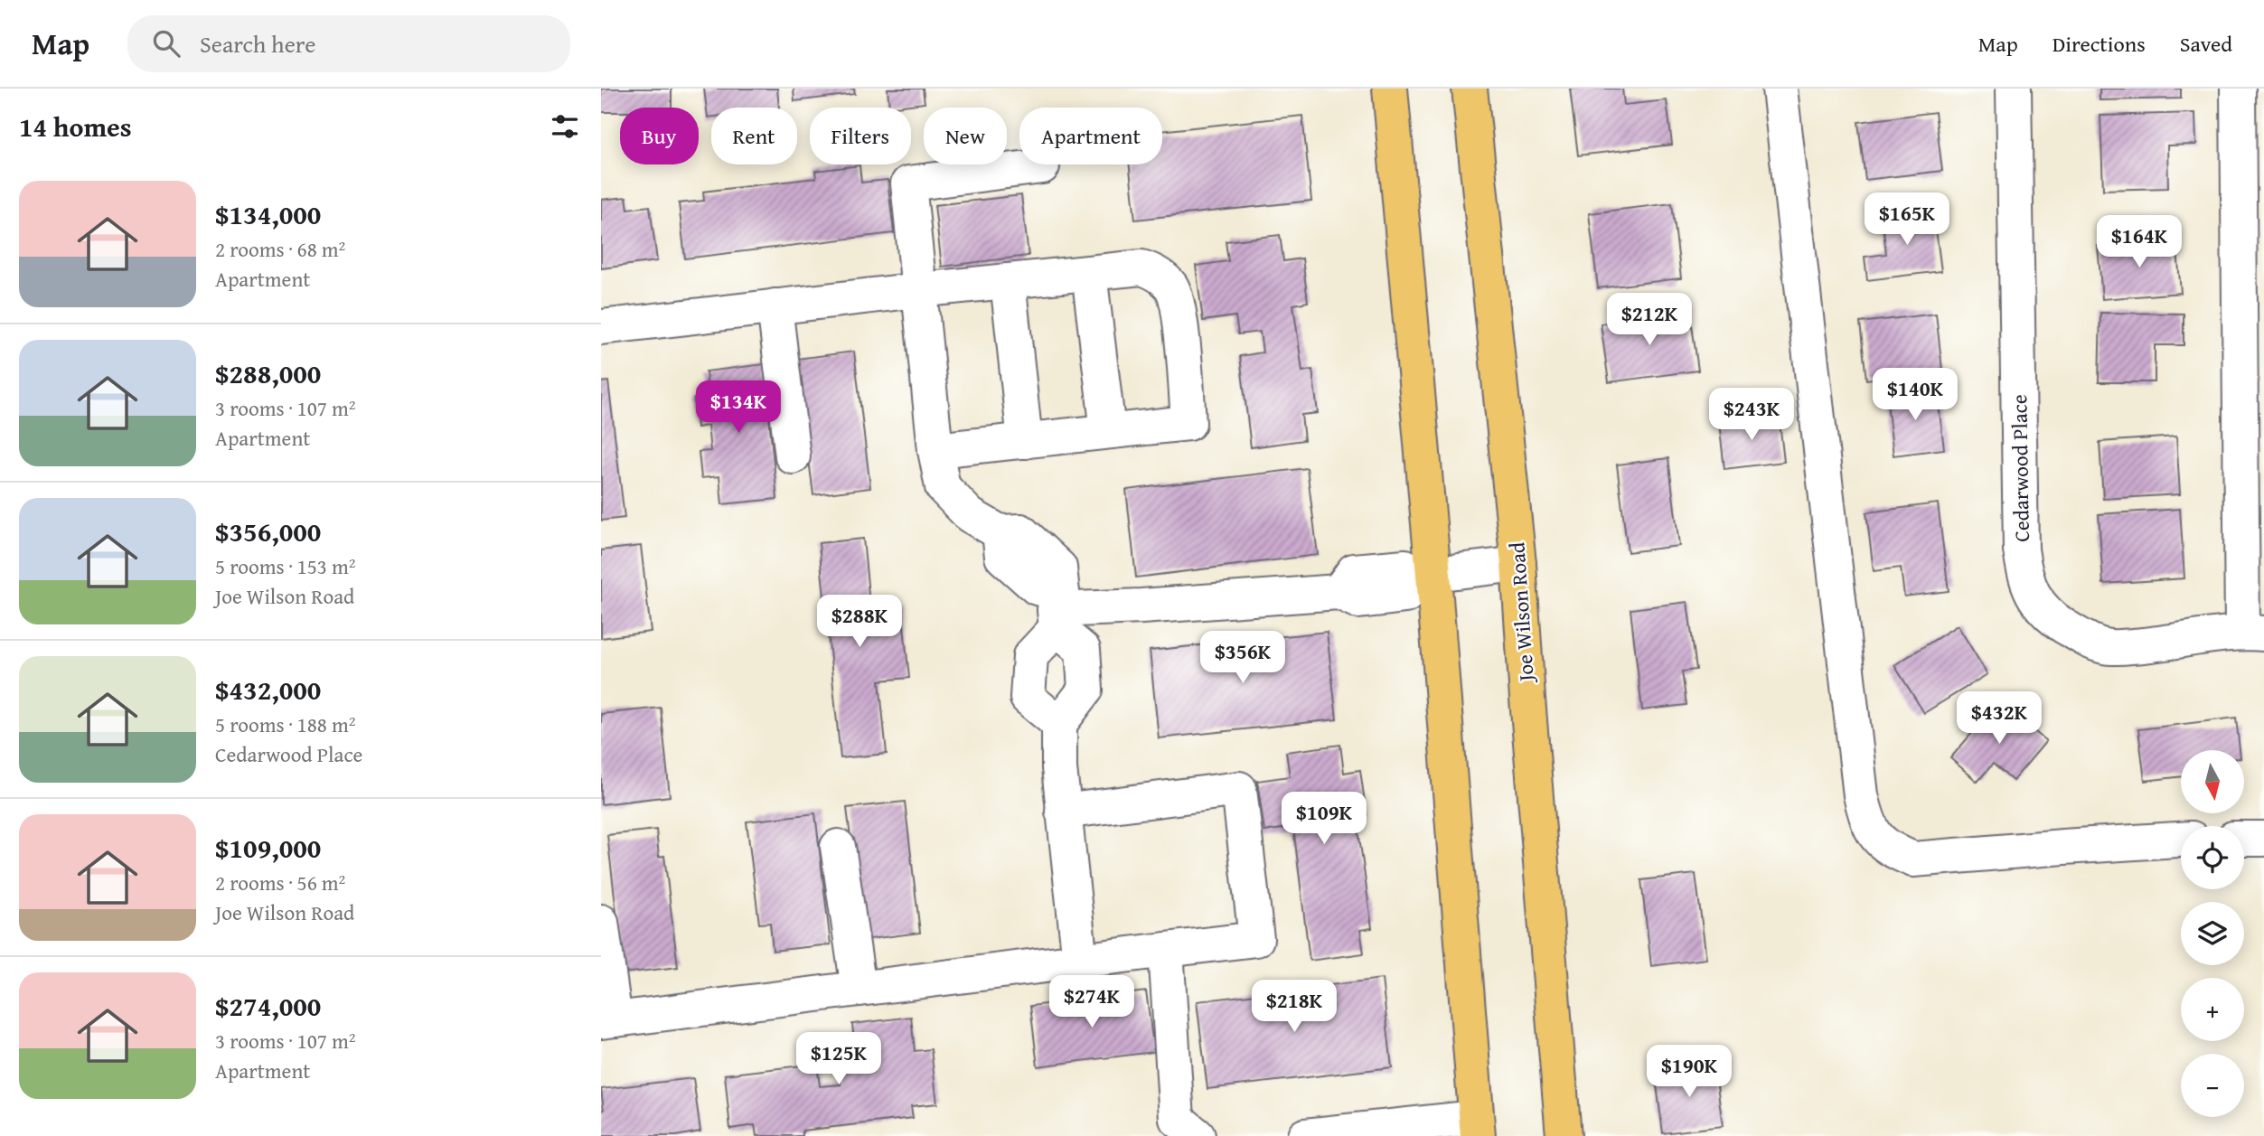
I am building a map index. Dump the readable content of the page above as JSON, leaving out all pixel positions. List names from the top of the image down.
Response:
{
  "streets": {
    "main road": ["Joe Wilson Road"],
    "street": ["Cedarwood Place"]
  },
  "north": "bottom",
  "page": {
    "header": "Map",
    "search": "Search here",
    "nav": ["Map", "Directions", "Saved"],
    "heading": "14 homes",
    "chip": [
      "Buy",
      "Rent",
      "Filters",
      "New",
      "Apartment"
    ],
    "list": [
      {
        "name": "$134,000",
        "note": "2 rooms · 68 m² · Apartment"
      },
      {
        "name": "$288,000",
        "note": "3 rooms · 107 m² · Apartment"
      },
      {
        "name": "$356,000",
        "note": "5 rooms · 153 m² · Joe Wilson Road"
      },
      {
        "name": "$432,000",
        "note": "5 rooms · 188 m² · Cedarwood Place"
      },
      {
        "name": "$109,000",
        "note": "2 rooms · 56 m² · Joe Wilson Road"
      },
      {
        "name": "$274,000",
        "note": "3 rooms · 107 m² · Apartment"
      }
    ],
    "price": [
      "$165K",
      "$164K",
      "$212K",
      "$140K",
      "$134K",
      "$243K",
      "$288K",
      "$356K",
      "$432K",
      "$109K",
      "$274K",
      "$218K",
      "$125K",
      "$190K"
    ],
    "map_buttons": ["+", "−"]
  }
}
